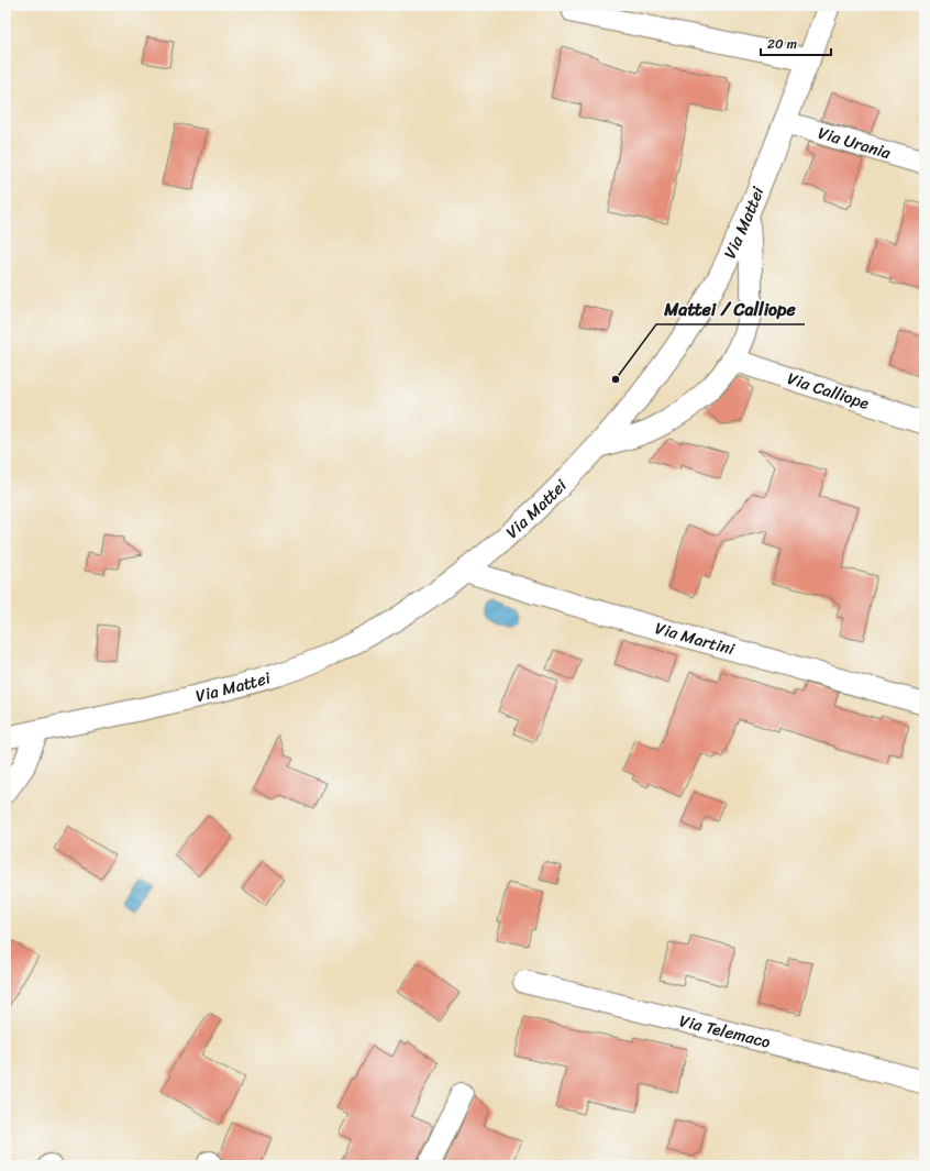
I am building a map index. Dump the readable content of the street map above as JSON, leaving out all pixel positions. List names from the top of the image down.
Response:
{
  "streets": {
    "street": [
      "Via Urania",
      "Via Mattei",
      "Via Calliope",
      "Via Martini",
      "Via Telemaco"
    ]
  },
  "crossings": [
    ["Via Urania", "Via Mattei"],
    ["Via Mattei", "Via Martini"]
  ],
  "places": ["Mattei / Calliope"],
  "scale_bar": "20 m"
}
